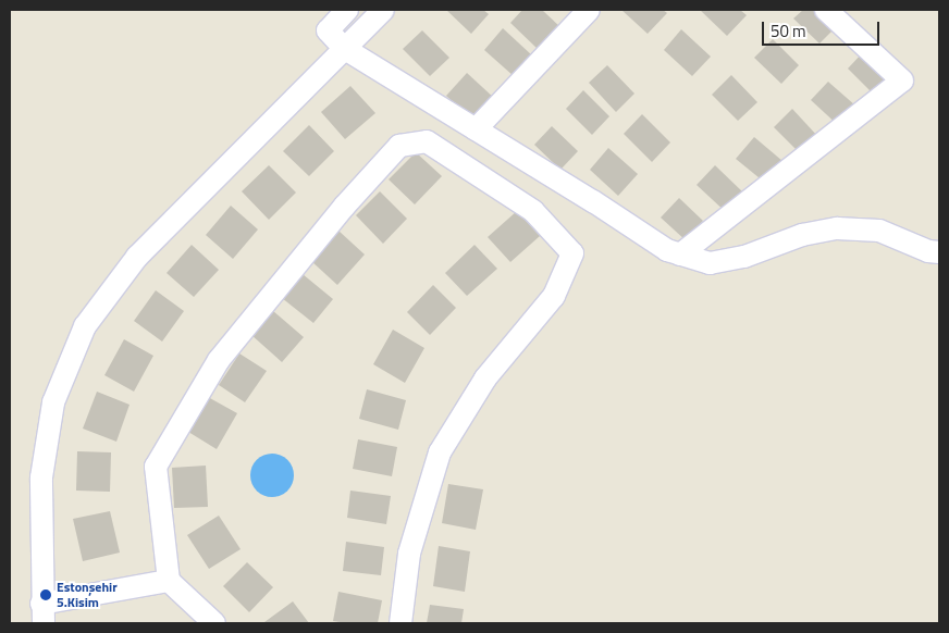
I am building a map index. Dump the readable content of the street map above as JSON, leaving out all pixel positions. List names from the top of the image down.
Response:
{
  "places": ["Estonşehir 5.Kisim"],
  "scale_bar": "50 m"
}
